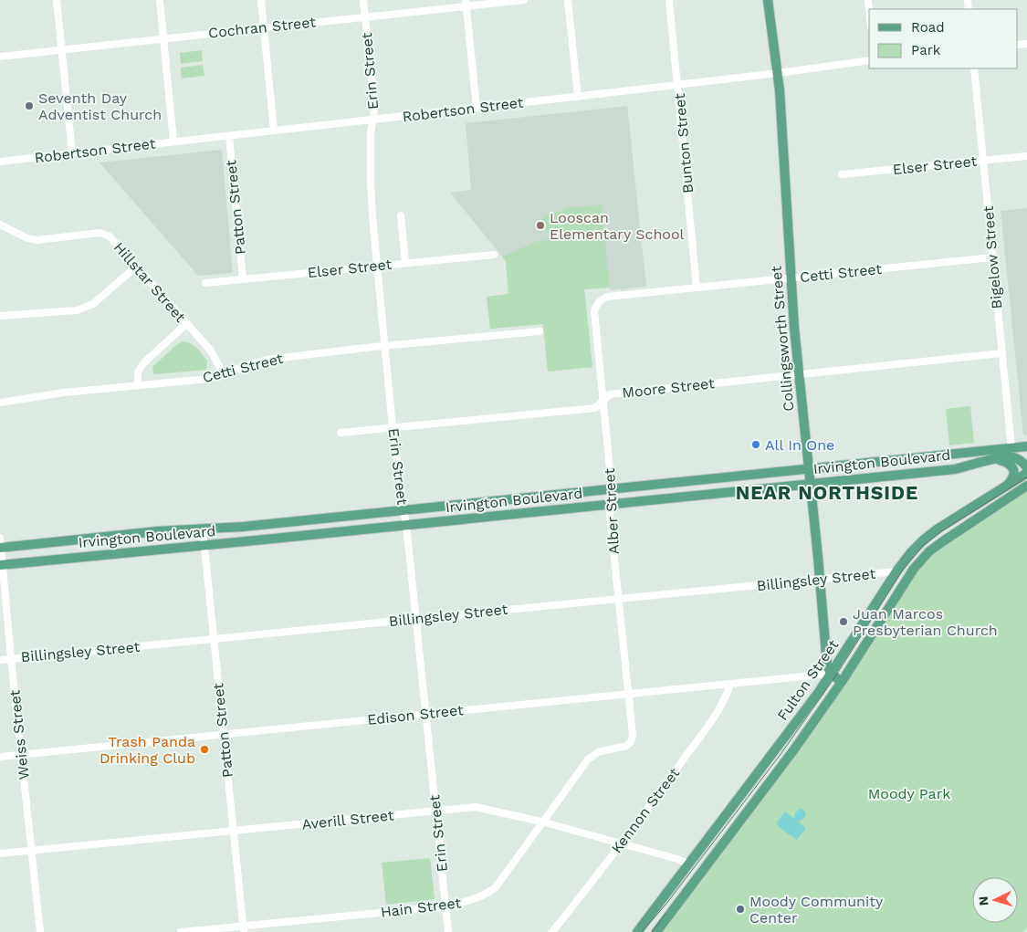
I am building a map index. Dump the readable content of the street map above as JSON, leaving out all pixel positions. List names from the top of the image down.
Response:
{
  "streets": {
    "main road": ["Collingsworth Street", "Irvington Boulevard", "Fulton Street"],
    "street": [
      "Cochran Street",
      "Erin Street",
      "Robertson Street",
      "Bunton Street",
      "Elser Street",
      "Patton Street",
      "Bigelow Street",
      "Cetti Street",
      "Hillstar Street",
      "Moore Street",
      "Alber Street",
      "Billingsley Street",
      "Edison Street",
      "Weiss Street",
      "Kennon Street",
      "Averill Street",
      "Hain Street"
    ]
  },
  "crossings": [
    ["Cochran Street", "Erin Street"],
    ["Erin Street", "Robertson Street"],
    ["Erin Street", "Elser Street"],
    ["Erin Street", "Cetti Street"],
    ["Erin Street", "Moore Street"],
    ["Erin Street", "Irvington Boulevard"],
    ["Erin Street", "Billingsley Street"],
    ["Erin Street", "Edison Street"],
    ["Erin Street", "Averill Street"],
    ["Erin Street", "Hain Street"],
    ["Robertson Street", "Bunton Street"],
    ["Robertson Street", "Patton Street"],
    ["Robertson Street", "Collingsworth Street"],
    ["Bunton Street", "Cetti Street"],
    ["Elser Street", "Patton Street"],
    ["Elser Street", "Bigelow Street"],
    ["Patton Street", "Irvington Boulevard"],
    ["Patton Street", "Billingsley Street"],
    ["Patton Street", "Edison Street"],
    ["Patton Street", "Averill Street"],
    ["Patton Street", "Hain Street"],
    ["Bigelow Street", "Cetti Street"],
    ["Bigelow Street", "Moore Street"],
    ["Bigelow Street", "Irvington Boulevard"],
    ["Cetti Street", "Hillstar Street"],
    ["Cetti Street", "Collingsworth Street"],
    ["Cetti Street", "Alber Street"],
    ["Collingsworth Street", "Moore Street"],
    ["Collingsworth Street", "Irvington Boulevard"],
    ["Collingsworth Street", "Billingsley Street"],
    ["Collingsworth Street", "Fulton Street"],
    ["Collingsworth Street", "Edison Street"],
    ["Moore Street", "Alber Street"],
    ["Irvington Boulevard", "Alber Street"],
    ["Irvington Boulevard", "Weiss Street"],
    ["Alber Street", "Billingsley Street"],
    ["Alber Street", "Edison Street"],
    ["Alber Street", "Hain Street"],
    ["Billingsley Street", "Fulton Street"],
    ["Billingsley Street", "Weiss Street"],
    ["Fulton Street", "Edison Street"],
    ["Fulton Street", "Averill Street"],
    ["Edison Street", "Weiss Street"],
    ["Edison Street", "Kennon Street"],
    ["Weiss Street", "Averill Street"],
    ["Kennon Street", "Averill Street"],
    ["Averill Street", "Hain Street"]
  ],
  "districts": ["NEAR NORTHSIDE"],
  "parks": ["Moody Park"],
  "places": [
    "Seventh Day Adventist Church",
    "Looscan Elementary School",
    "All In One",
    "Juan Marcos Presbyterian Church",
    "Trash Panda Drinking Club",
    "Moody Community Center"
  ],
  "legend": ["Road", "Park"],
  "north": "left"
}
